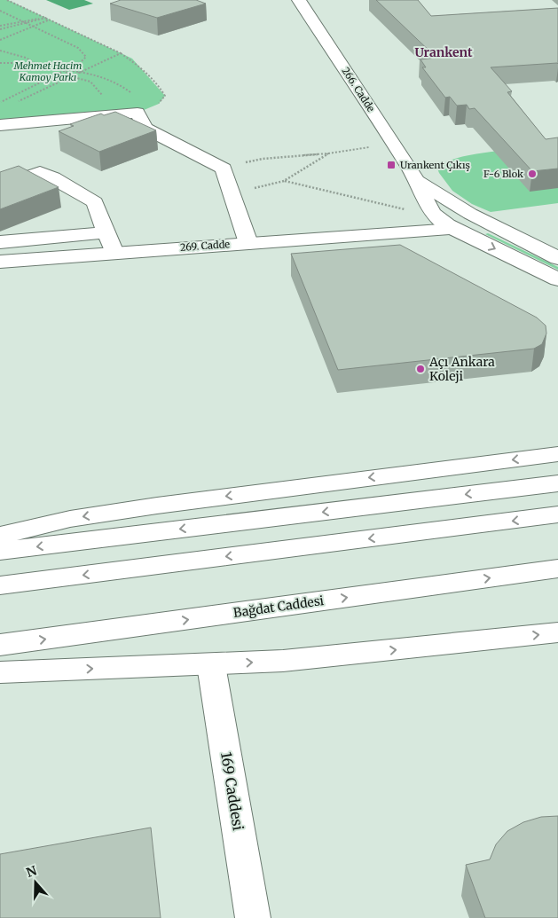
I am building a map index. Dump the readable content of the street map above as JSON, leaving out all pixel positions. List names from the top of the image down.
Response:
{
  "streets": {
    "main road": [
      "266. Cadde",
      "269. Cadde",
      "Bağdat Caddesi",
      "169 Caddesi"
    ]
  },
  "crossings": [
    ["266. Cadde", "269. Cadde"]
  ],
  "districts": ["Urankent"],
  "parks": ["Mehmet Hacim Kamoy Parkı"],
  "places": {
    "transit": ["Urankent Çıkış"],
    "other": ["F-6 Blok", "Açı Ankara Koleji"]
  },
  "north": "top"
}
